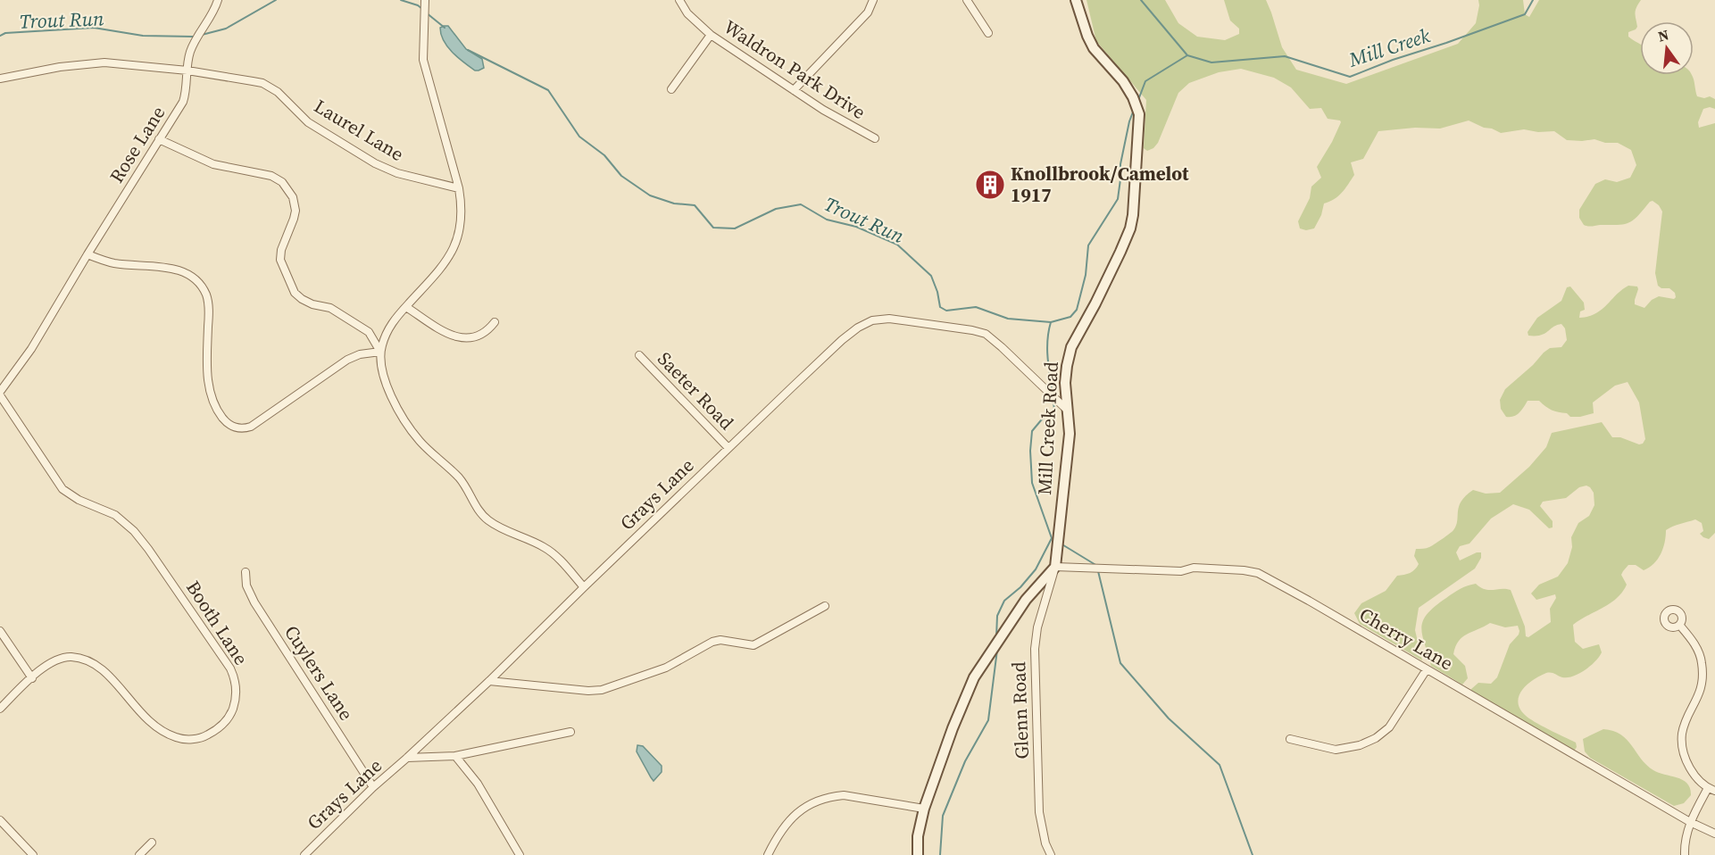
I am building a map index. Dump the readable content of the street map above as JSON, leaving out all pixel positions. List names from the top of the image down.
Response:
{
  "streets": {
    "street": [
      "Waldron Park Drive",
      "Laurel Lane",
      "Rose Lane",
      "Saeter Road",
      "Mill Creek Road",
      "Grays Lane",
      "Booth Lane",
      "Cherry Lane",
      "Cuylers Lane",
      "Glenn Road"
    ]
  },
  "crossings": [
    ["Laurel Lane", "Rose Lane"],
    ["Rose Lane", "Booth Lane"],
    ["Saeter Road", "Grays Lane"],
    ["Mill Creek Road", "Grays Lane"],
    ["Mill Creek Road", "Cherry Lane"],
    ["Mill Creek Road", "Glenn Road"],
    ["Grays Lane", "Cuylers Lane"],
    ["Cherry Lane", "Glenn Road"]
  ],
  "water": ["Trout Run", "Mill Creek"],
  "places": {
    "building": ["Knollbrook/Camelot 1917"]
  },
  "north": "top"
}
